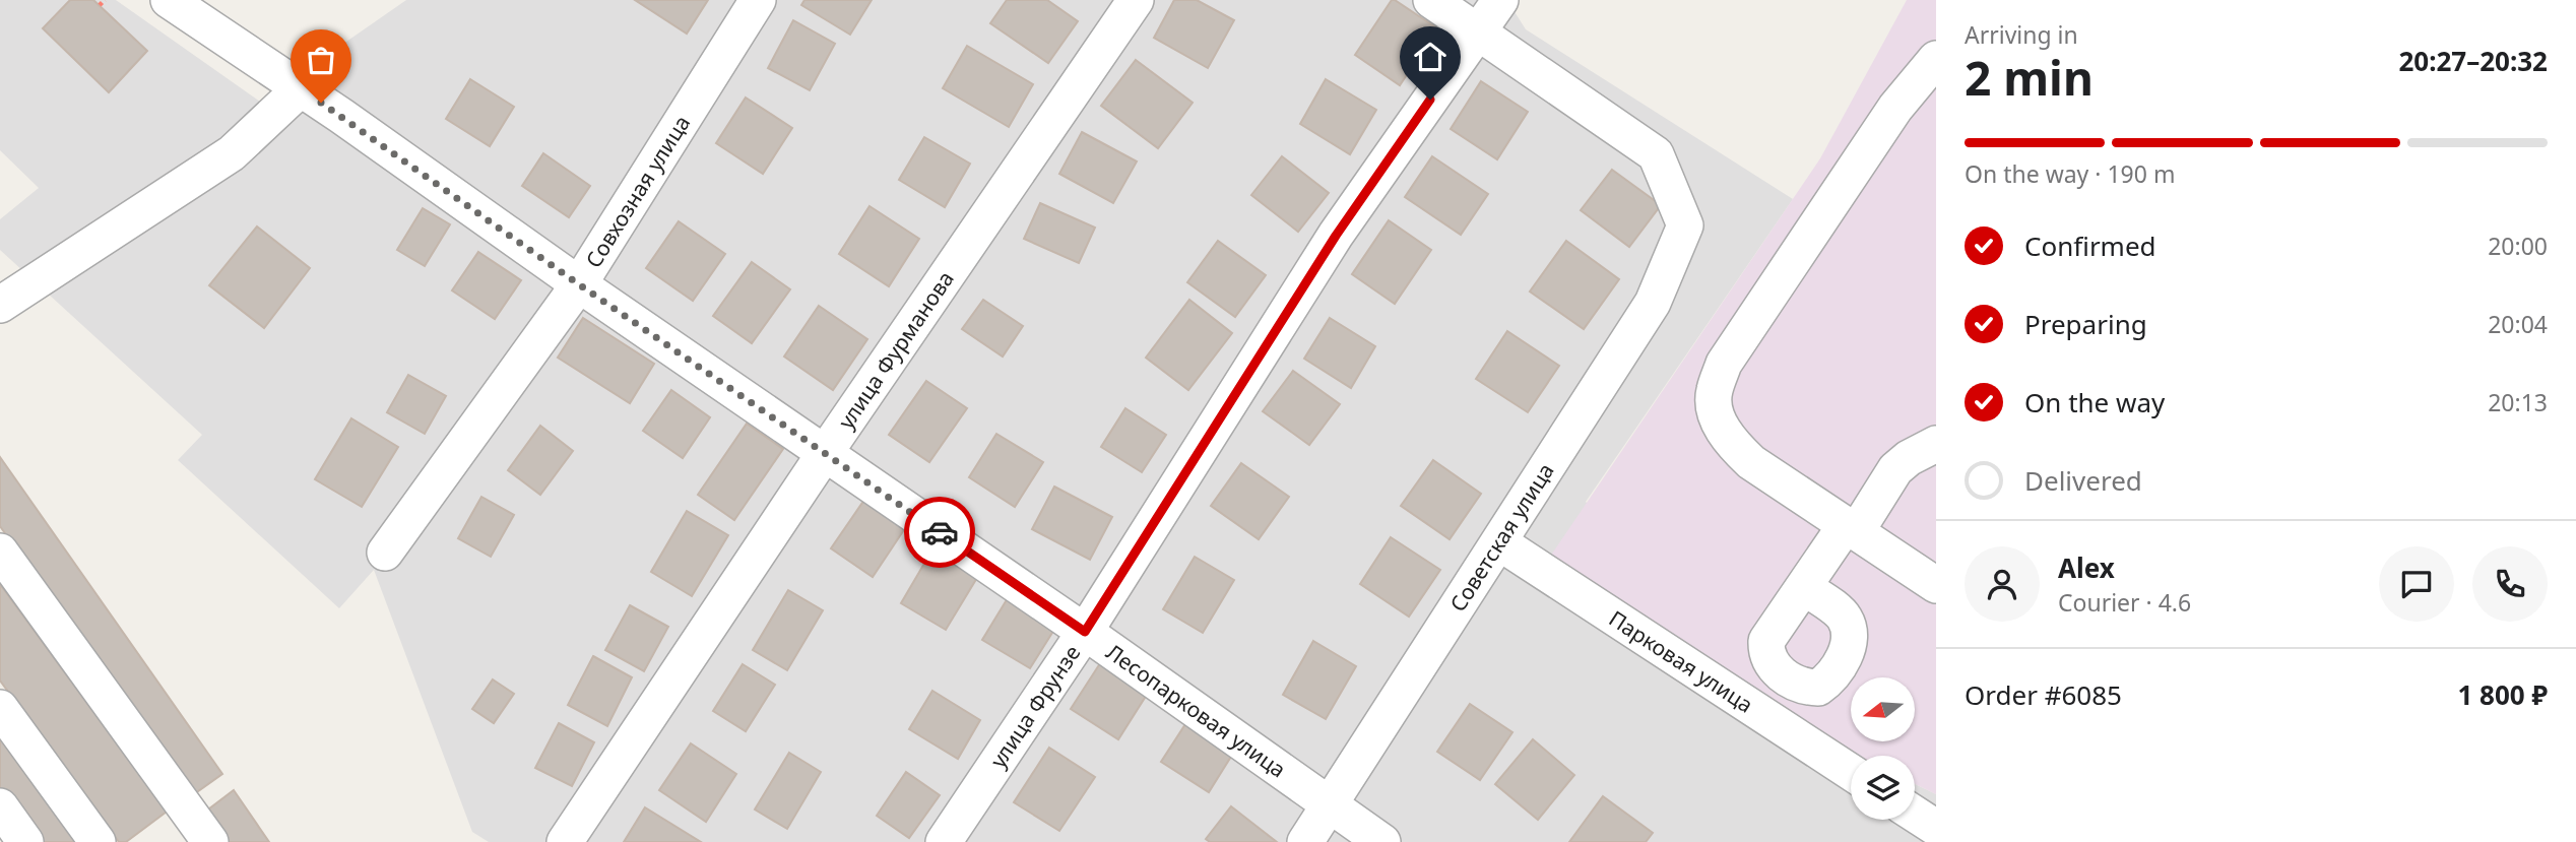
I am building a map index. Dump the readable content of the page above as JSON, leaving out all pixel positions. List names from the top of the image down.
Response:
{
  "streets": {
    "street": [
      "Совхозная улица",
      "улица Фурманова",
      "Советская улица",
      "Парковая улица",
      "улица Фрунзе",
      "Лесопарковая улица"
    ]
  },
  "crossings": [
    ["Совхозная улица", "Лесопарковая улица"],
    ["улица Фурманова", "Лесопарковая улица"],
    ["Советская улица", "Парковая улица"],
    ["Советская улица", "улица Фрунзе"],
    ["Советская улица", "Лесопарковая улица"],
    ["улица Фрунзе", "Лесопарковая улица"]
  ],
  "north": "left",
  "page": {
    "heading": ["2 min", "Arriving in", "20:27–20:32"],
    "panel": [
      "Alex",
      "Courier · 4.6",
      "Order #6085",
      "1 800 ₽"
    ],
    "bar": "On the way · 190 m",
    "list": [
      ["Confirmed", "20:00"],
      ["Preparing", "20:04"],
      ["On the way", "20:13"],
      "Delivered"
    ]
  }
}
